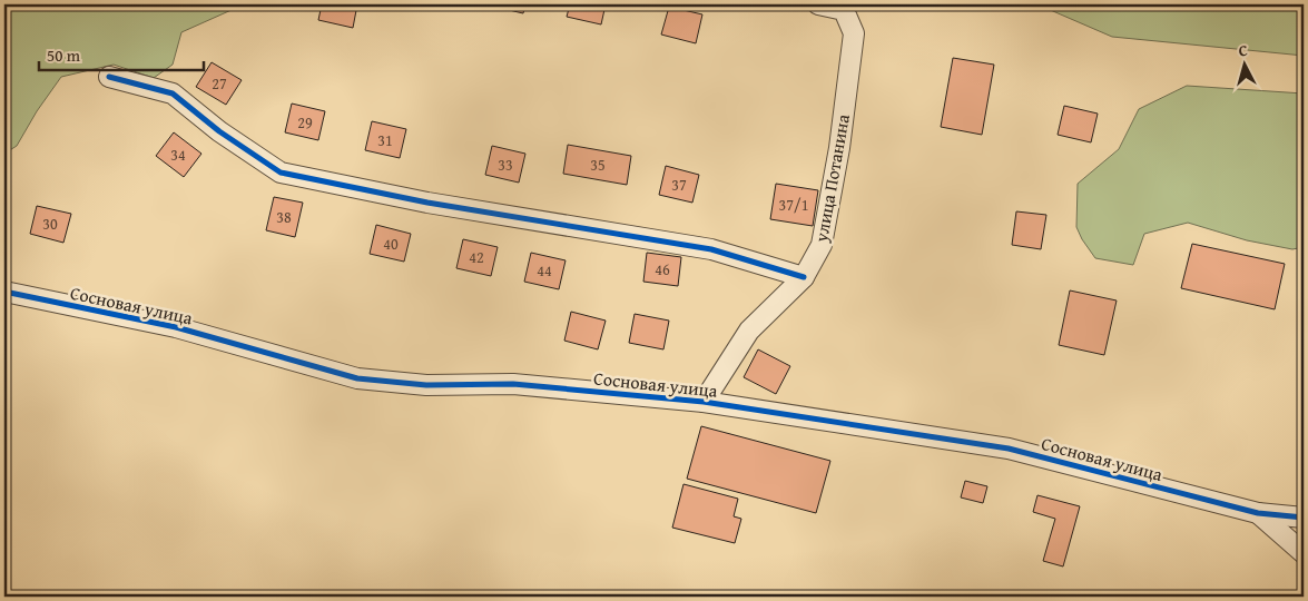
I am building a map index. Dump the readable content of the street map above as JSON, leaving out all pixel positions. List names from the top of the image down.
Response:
{
  "streets": {
    "street": ["улица Потанина", "Сосновая улица"]
  },
  "crossings": [
    ["улица Потанина", "Сосновая улица"]
  ],
  "house_numbers": [
    "27",
    "29",
    "31",
    "34",
    "33",
    "35",
    "37",
    "37/1",
    "38",
    "30",
    "40",
    "42",
    "46",
    "44"
  ],
  "scale_bar": "50 m",
  "north": "top"
}
